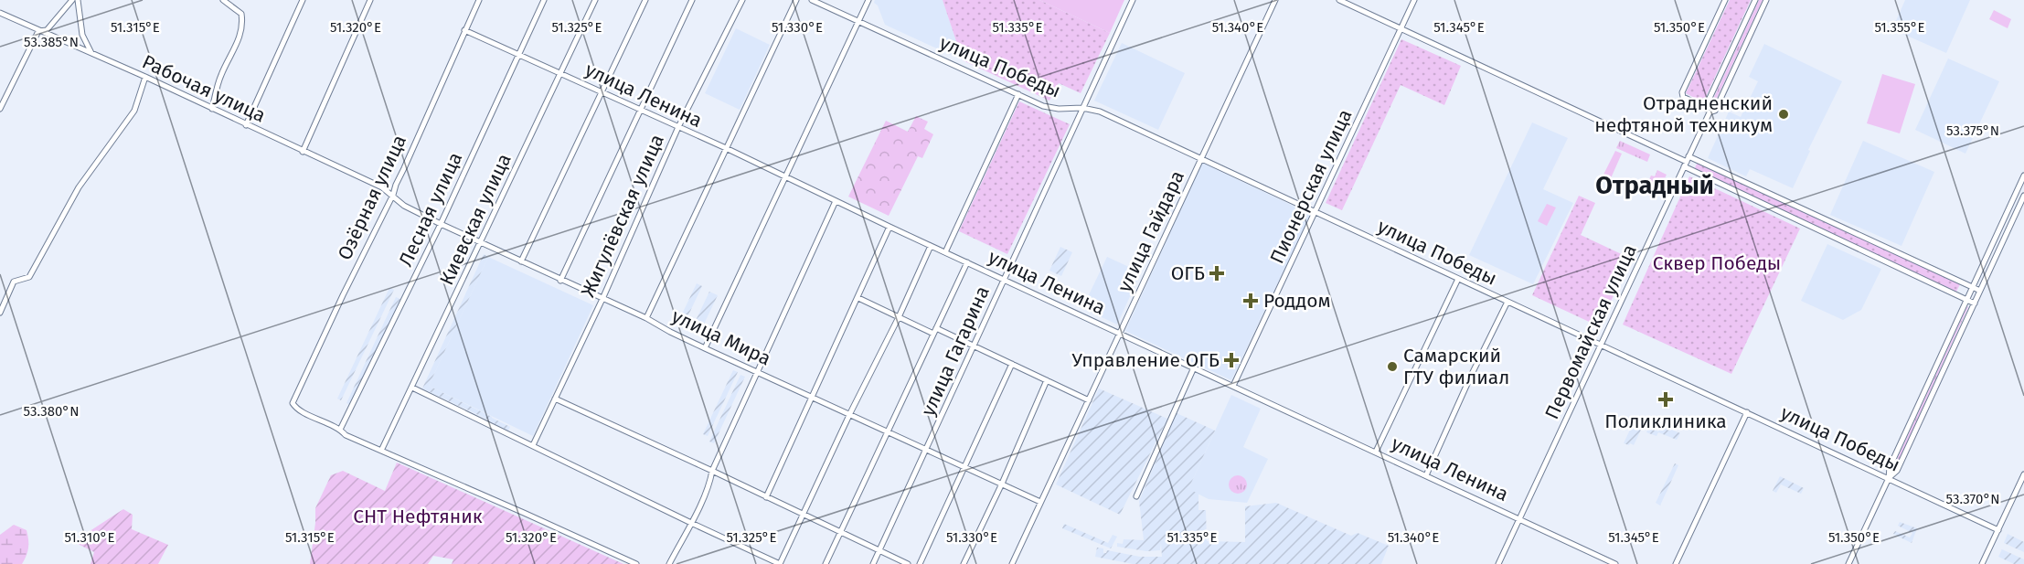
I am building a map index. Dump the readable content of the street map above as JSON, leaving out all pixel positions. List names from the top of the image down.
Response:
{
  "streets": {
    "street": [
      "улица Победы",
      "Рабочая улица",
      "улица Ленина",
      "Пионерская улица",
      "Озёрная улица",
      "Лесная улица",
      "Жигулёвская улица",
      "Киевская улица",
      "улица Гайдара",
      "Первомайская улица",
      "улица Мира",
      "улица Гагарина"
    ]
  },
  "crossings": [
    ["улица Победы", "Пионерская улица"],
    ["улица Победы", "улица Гайдара"],
    ["улица Победы", "Первомайская улица"],
    ["улица Победы", "улица Гагарина"],
    ["Рабочая улица", "Озёрная улица"],
    ["Рабочая улица", "улица Мира"],
    ["улица Ленина", "Пионерская улица"],
    ["улица Ленина", "Озёрная улица"],
    ["улица Ленина", "Лесная улица"],
    ["улица Ленина", "Жигулёвская улица"],
    ["улица Ленина", "Киевская улица"],
    ["улица Ленина", "улица Гайдара"],
    ["улица Ленина", "Первомайская улица"],
    ["улица Ленина", "улица Гагарина"],
    ["Озёрная улица", "Лесная улица"],
    ["Озёрная улица", "улица Мира"],
    ["Лесная улица", "улица Мира"],
    ["Жигулёвская улица", "улица Мира"],
    ["Киевская улица", "улица Мира"],
    ["улица Гайдара", "улица Мира"],
    ["улица Мира", "улица Гагарина"]
  ],
  "districts": ["Отрадный"],
  "parks": ["Сквер Победы", "СНТ Нефтяник"],
  "places": {
    "other": ["Отрадненский нефтяной техникум", "Самарский ГТУ филиал"],
    "health": [
      "ОГБ",
      "Роддом",
      "Управление ОГБ",
      "Поликлиника"
    ]
  },
  "coordinates": [
    "51.315°E",
    "51.320°E",
    "51.325°E",
    "51.330°E",
    "51.335°E",
    "51.340°E",
    "51.345°E",
    "51.350°E",
    "51.355°E",
    "53.385°N",
    "53.375°N",
    "53.380°N",
    "53.370°N",
    "51.310°E"
  ]
}
